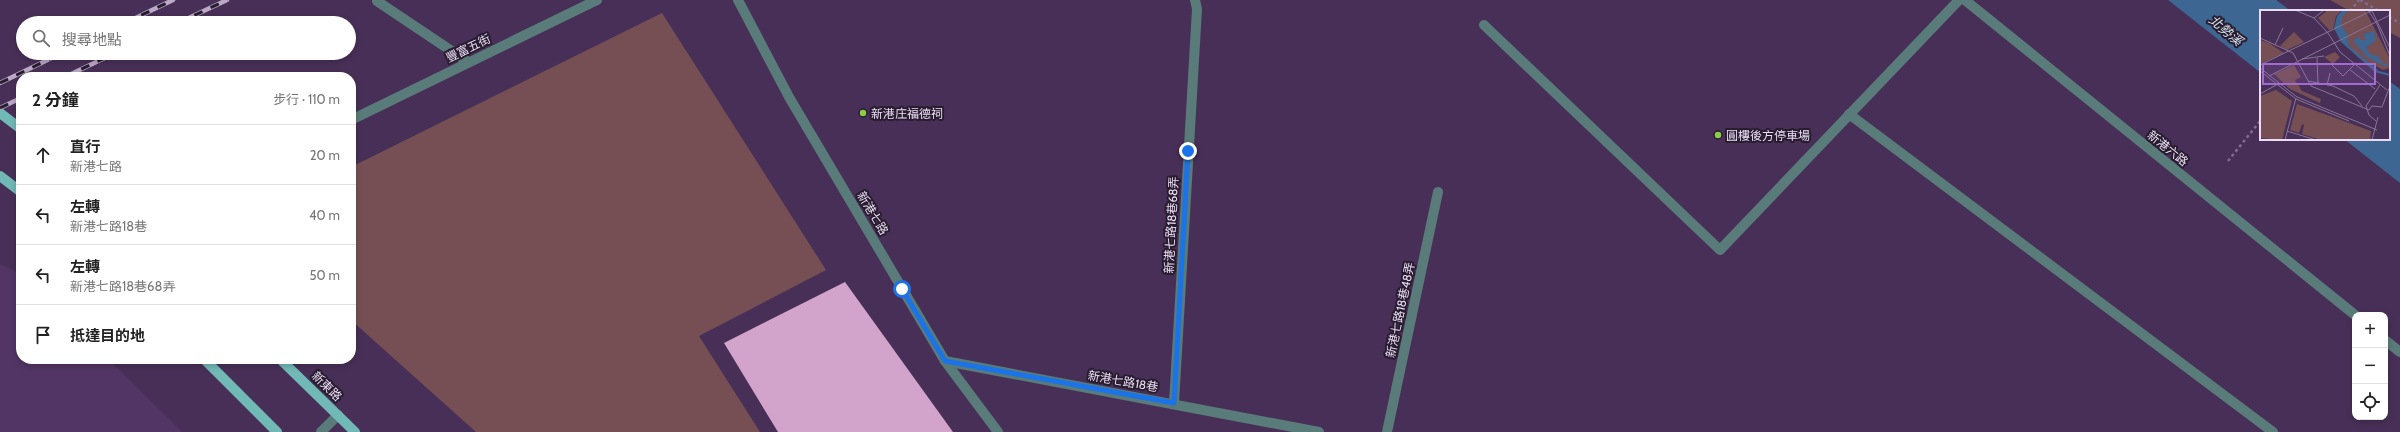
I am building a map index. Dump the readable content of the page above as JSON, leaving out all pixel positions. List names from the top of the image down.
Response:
{
  "streets": {
    "main road": ["新東路"],
    "street": [
      "豐富五街",
      "新港六路",
      "新港七路",
      "新港七路18巷68弄",
      "新港七路18巷48弄",
      "新港七路18巷"
    ]
  },
  "crossings": [
    ["新港七路", "新港七路18巷"],
    ["新港七路18巷68弄", "新港七路18巷"]
  ],
  "water": ["北勢溪"],
  "places": ["新港庄福德祠", "圓樓後方停車場"],
  "page": {
    "search": "搜尋地點",
    "heading": ["2 分鐘", "步行 · 110 m"],
    "list": [
      ["直行", "新港七路", "20 m"],
      ["左轉", "新港七路18巷", "40 m"],
      ["左轉", "新港七路18巷68弄", "50 m"],
      "抵達目的地"
    ],
    "map_buttons": ["+", "−"]
  }
}
